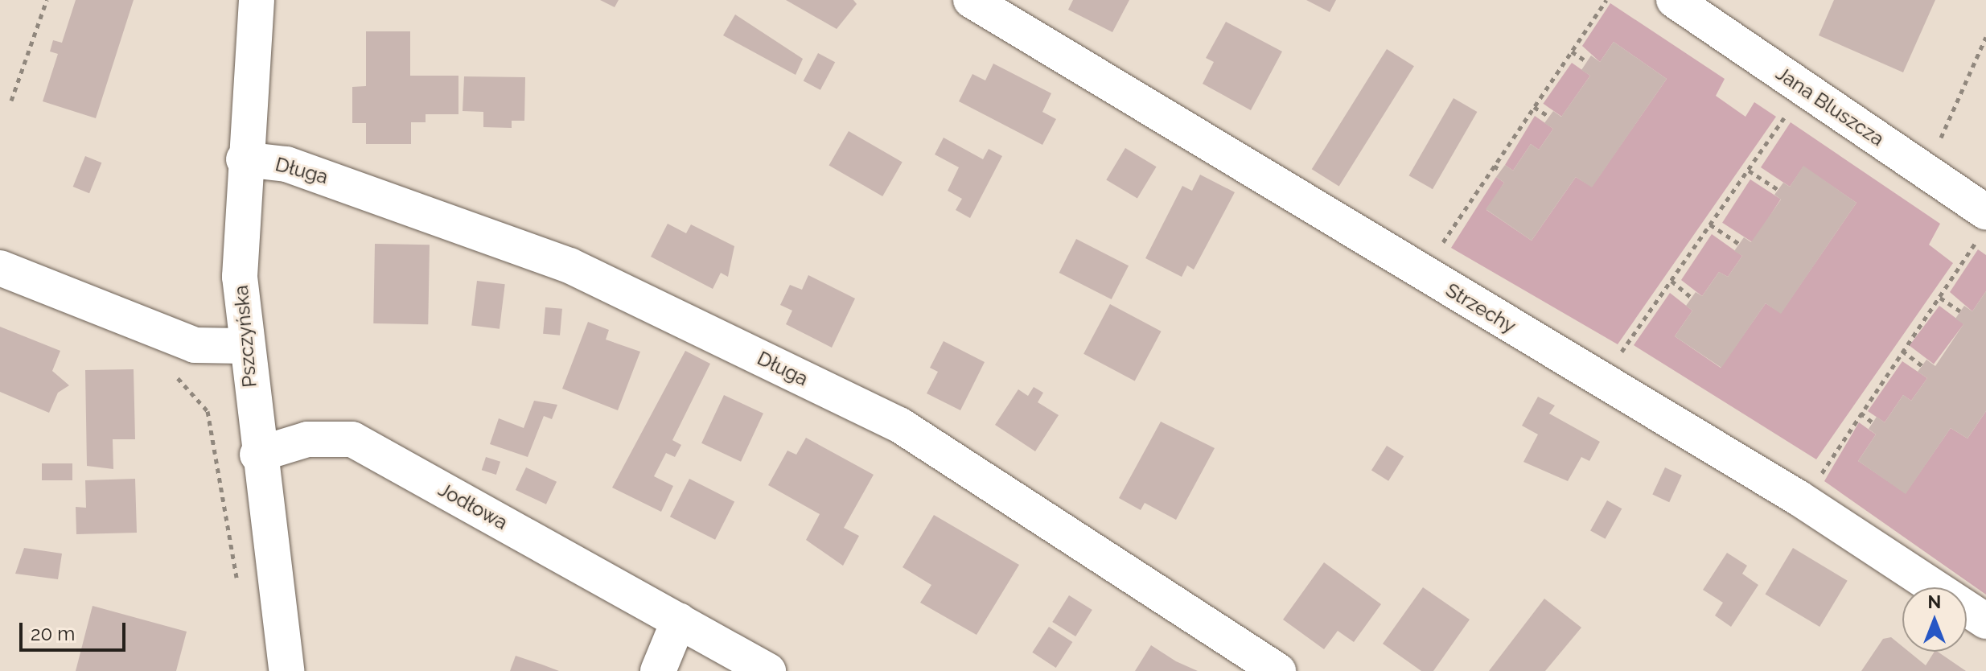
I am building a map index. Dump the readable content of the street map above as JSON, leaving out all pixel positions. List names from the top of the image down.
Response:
{
  "streets": {
    "street": [
      "Jana Bluszcza",
      "Długa",
      "Strzechy",
      "Pszczyńska",
      "Jodłowa"
    ]
  },
  "crossings": [
    ["Długa", "Pszczyńska"],
    ["Pszczyńska", "Jodłowa"]
  ],
  "scale_bar": "20 m",
  "north": "top"
}
